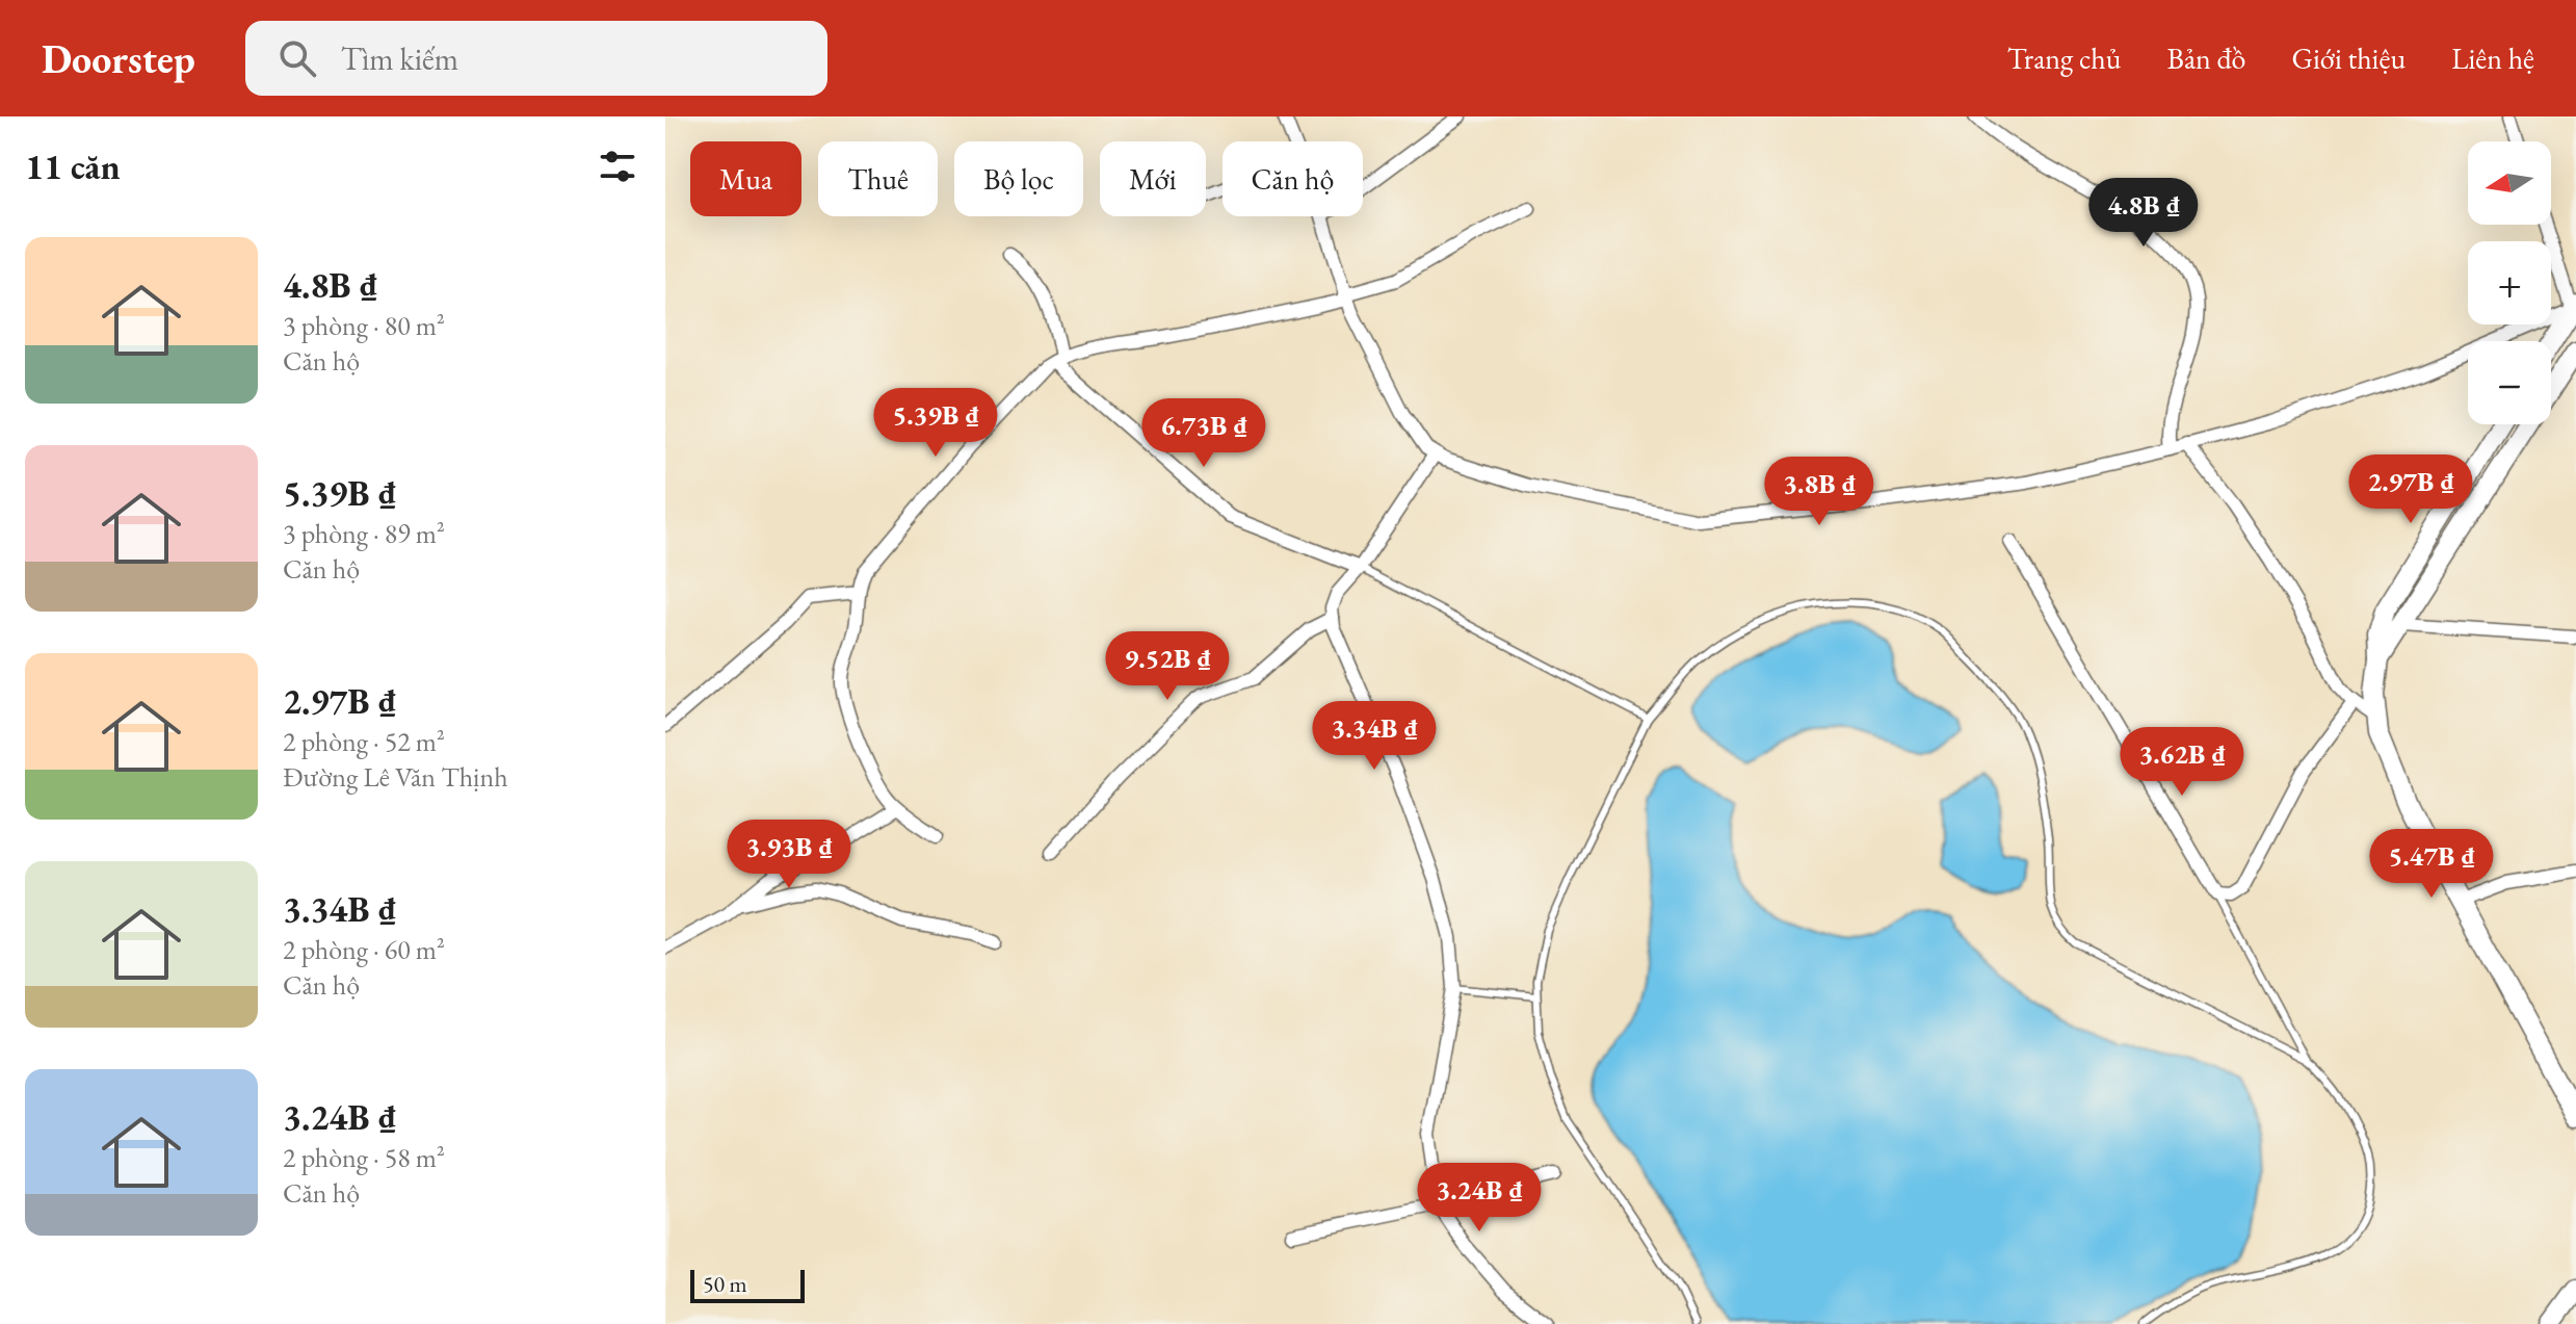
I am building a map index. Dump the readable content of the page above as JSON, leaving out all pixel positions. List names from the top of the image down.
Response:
{
  "scale_bar": "50 m",
  "north": "left",
  "page": {
    "header": "Doorstep",
    "search": "Tìm kiếm",
    "nav": [
      "Trang chủ",
      "Bản đồ",
      "Giới thiệu",
      "Liên hệ"
    ],
    "heading": "11 căn",
    "map_buttons": ["+", "−"],
    "chip": [
      "Mua",
      "Thuê",
      "Bộ lọc",
      "Mới",
      "Căn hộ"
    ],
    "price": [
      "4.8B ₫",
      "5.39B ₫",
      "6.73B ₫",
      "2.97B ₫",
      "3.8B ₫",
      "9.52B ₫",
      "3.34B ₫",
      "3.62B ₫",
      "3.93B ₫",
      "5.47B ₫",
      "3.24B ₫"
    ],
    "list": [
      {
        "name": "4.8B ₫",
        "note": "3 phòng · 80 m² · Căn hộ"
      },
      {
        "name": "5.39B ₫",
        "note": "3 phòng · 89 m² · Căn hộ"
      },
      {
        "name": "2.97B ₫",
        "note": "2 phòng · 52 m² · Đường Lê Văn Thịnh"
      },
      {
        "name": "3.34B ₫",
        "note": "2 phòng · 60 m² · Căn hộ"
      },
      {
        "name": "3.24B ₫",
        "note": "2 phòng · 58 m² · Căn hộ"
      }
    ],
    "scale": "50 m"
  }
}
